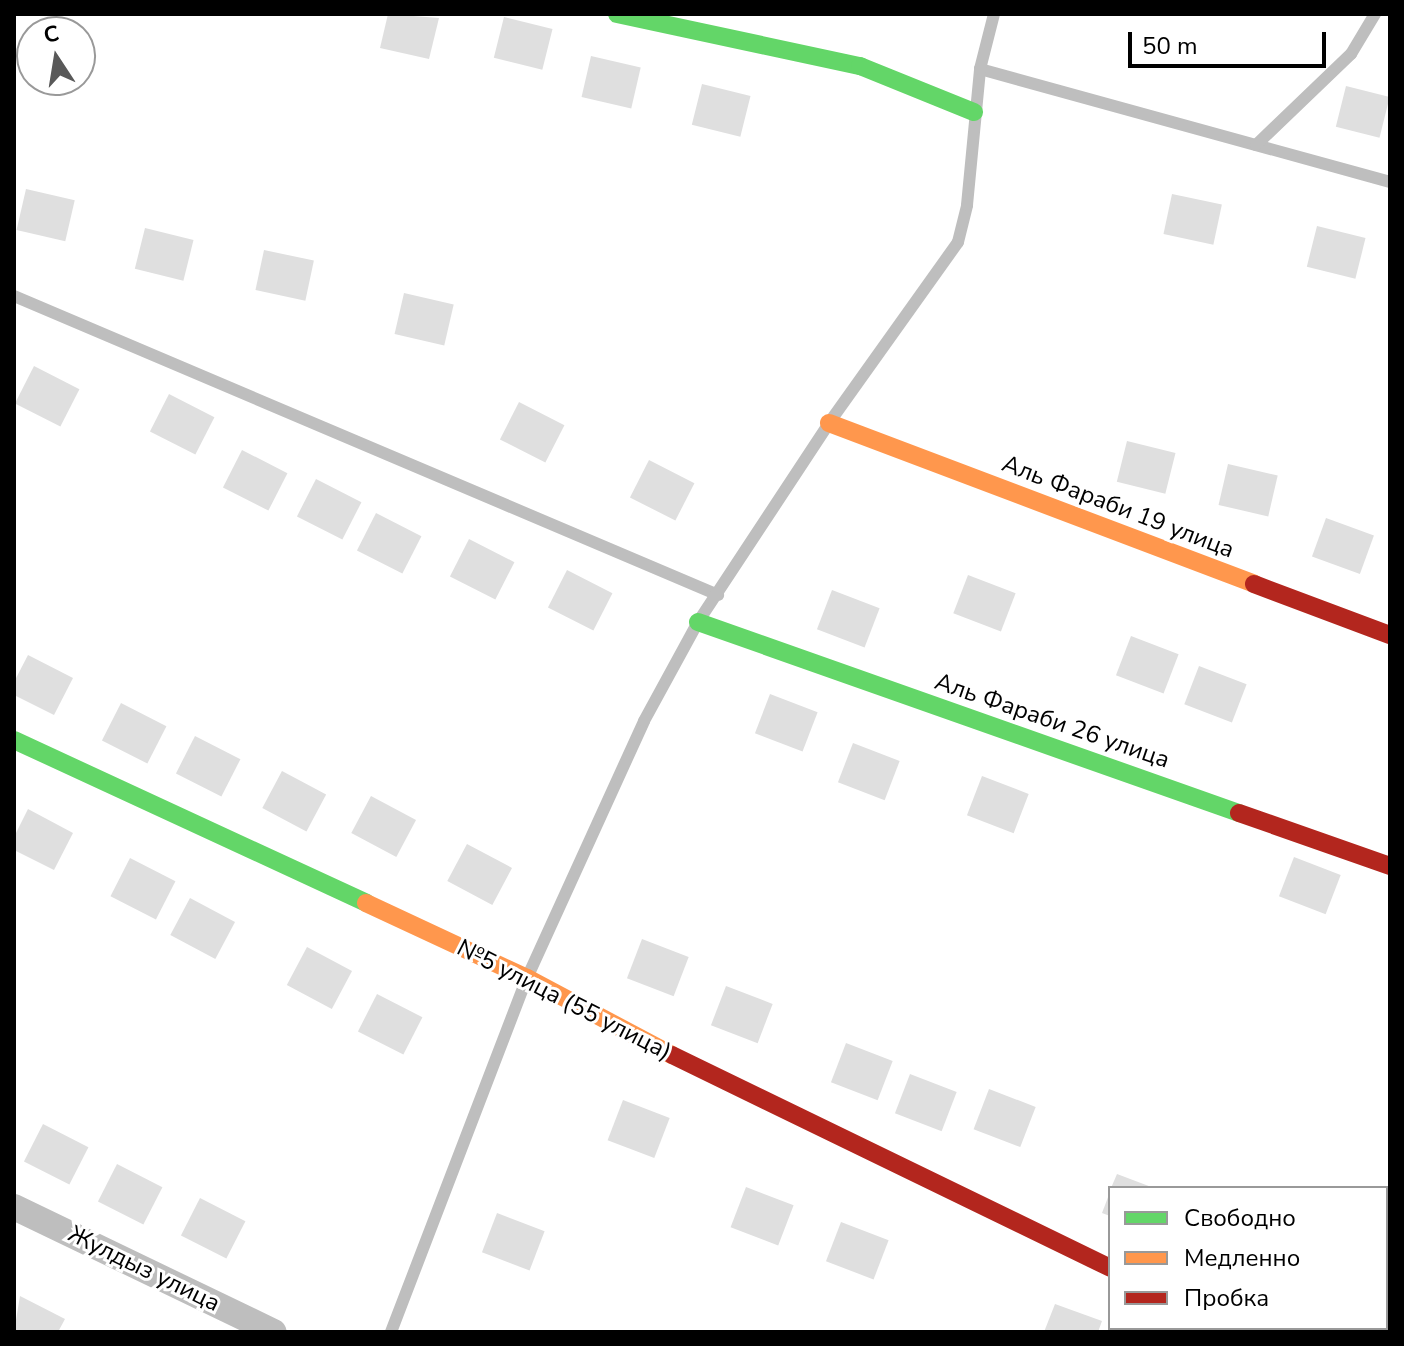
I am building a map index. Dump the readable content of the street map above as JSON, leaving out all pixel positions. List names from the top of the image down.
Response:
{
  "streets": {
    "street": [
      "Аль Фараби 19 улица",
      "Аль Фараби 26 улица",
      "№5 улица (55 улица)",
      "Жулдыз улица"
    ]
  },
  "legend": ["Свободно", "Медленно", "Пробка"],
  "scale_bar": "50 m",
  "north": "top"
}
